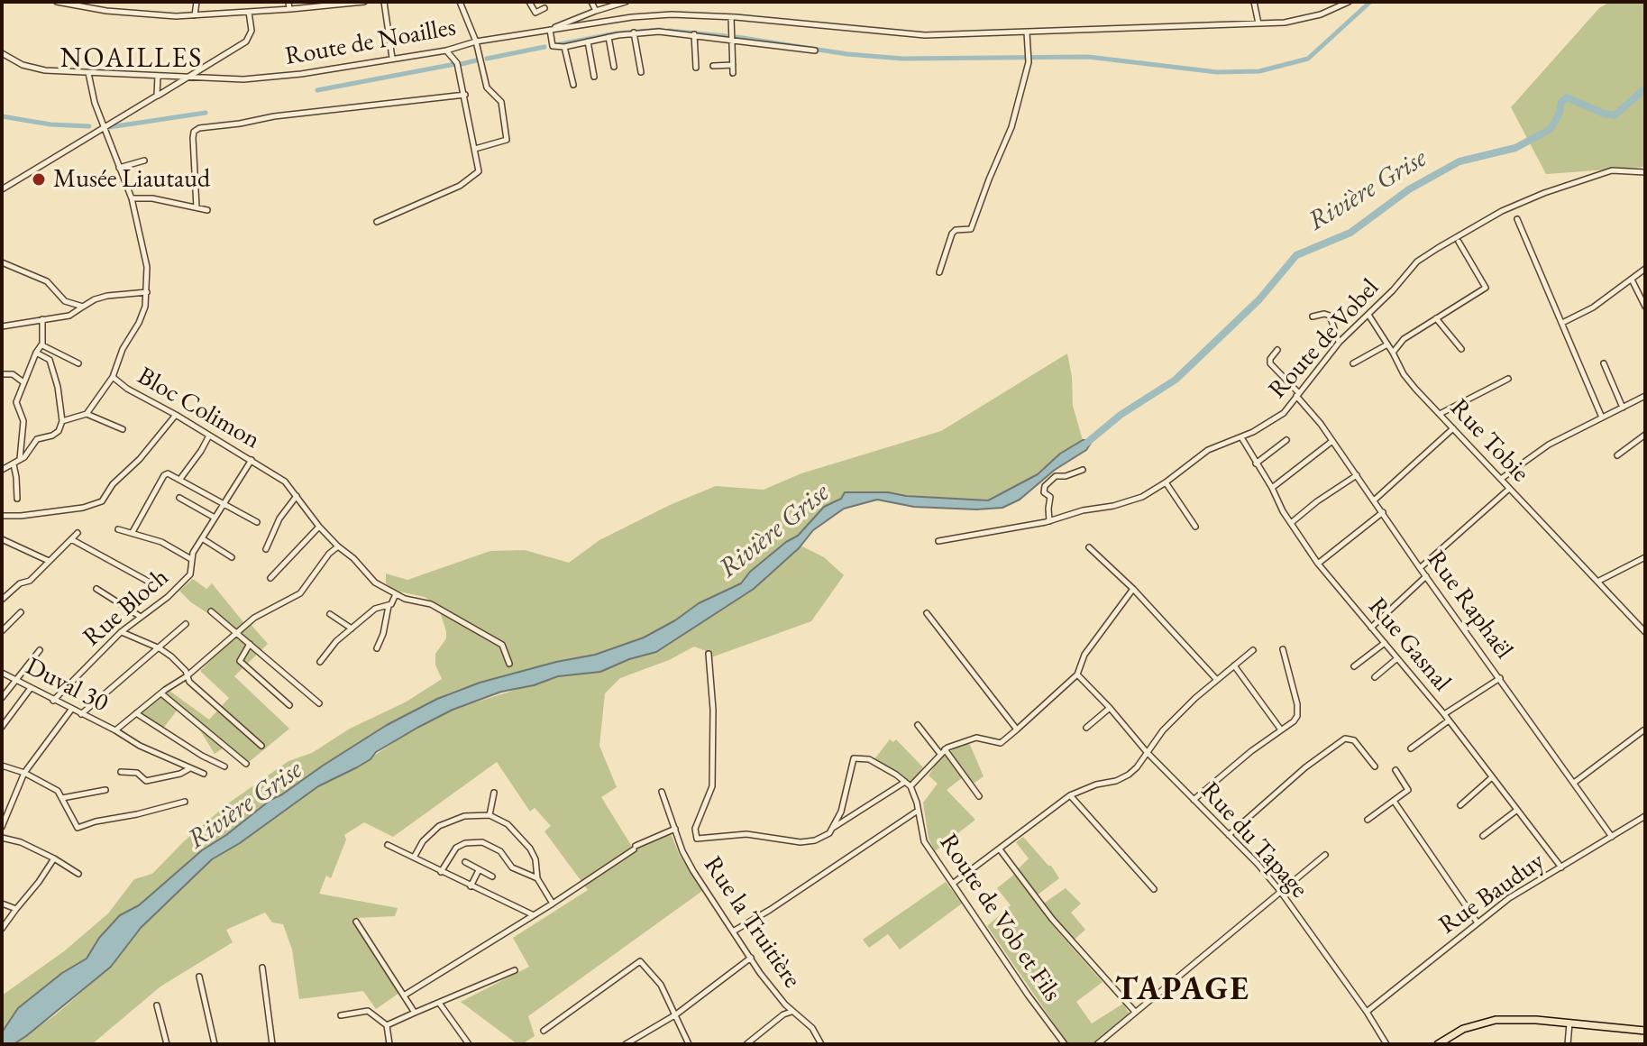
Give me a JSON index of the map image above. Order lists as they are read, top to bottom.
{
  "streets": {
    "street": [
      "Route de Noailles",
      "Route de Vobel",
      "Bloc Colimon",
      "Rue Tobie",
      "Rue Raphaël",
      "Rue Bloch",
      "Rue Gasnal",
      "Duval 30",
      "Rue du Tapage",
      "Rue Bauduy",
      "Route de Vob et Fils",
      "Rue la Truitière"
    ]
  },
  "crossings": [
    ["Route de Noailles", "Bloc Colimon"],
    ["Route de Vobel", "Rue Tobie"],
    ["Route de Vobel", "Rue Raphaël"],
    ["Route de Vobel", "Rue Gasnal"],
    ["Bloc Colimon", "Rue Bloch"],
    ["Rue Raphaël", "Rue Bauduy"],
    ["Rue Bloch", "Duval 30"],
    ["Rue Gasnal", "Rue Bauduy"],
    ["Rue du Tapage", "Rue Bauduy"]
  ],
  "districts": ["NOAILLES", "TAPAGE"],
  "water": ["Rivière Grise"],
  "places": ["Musée Liautaud"]
}
